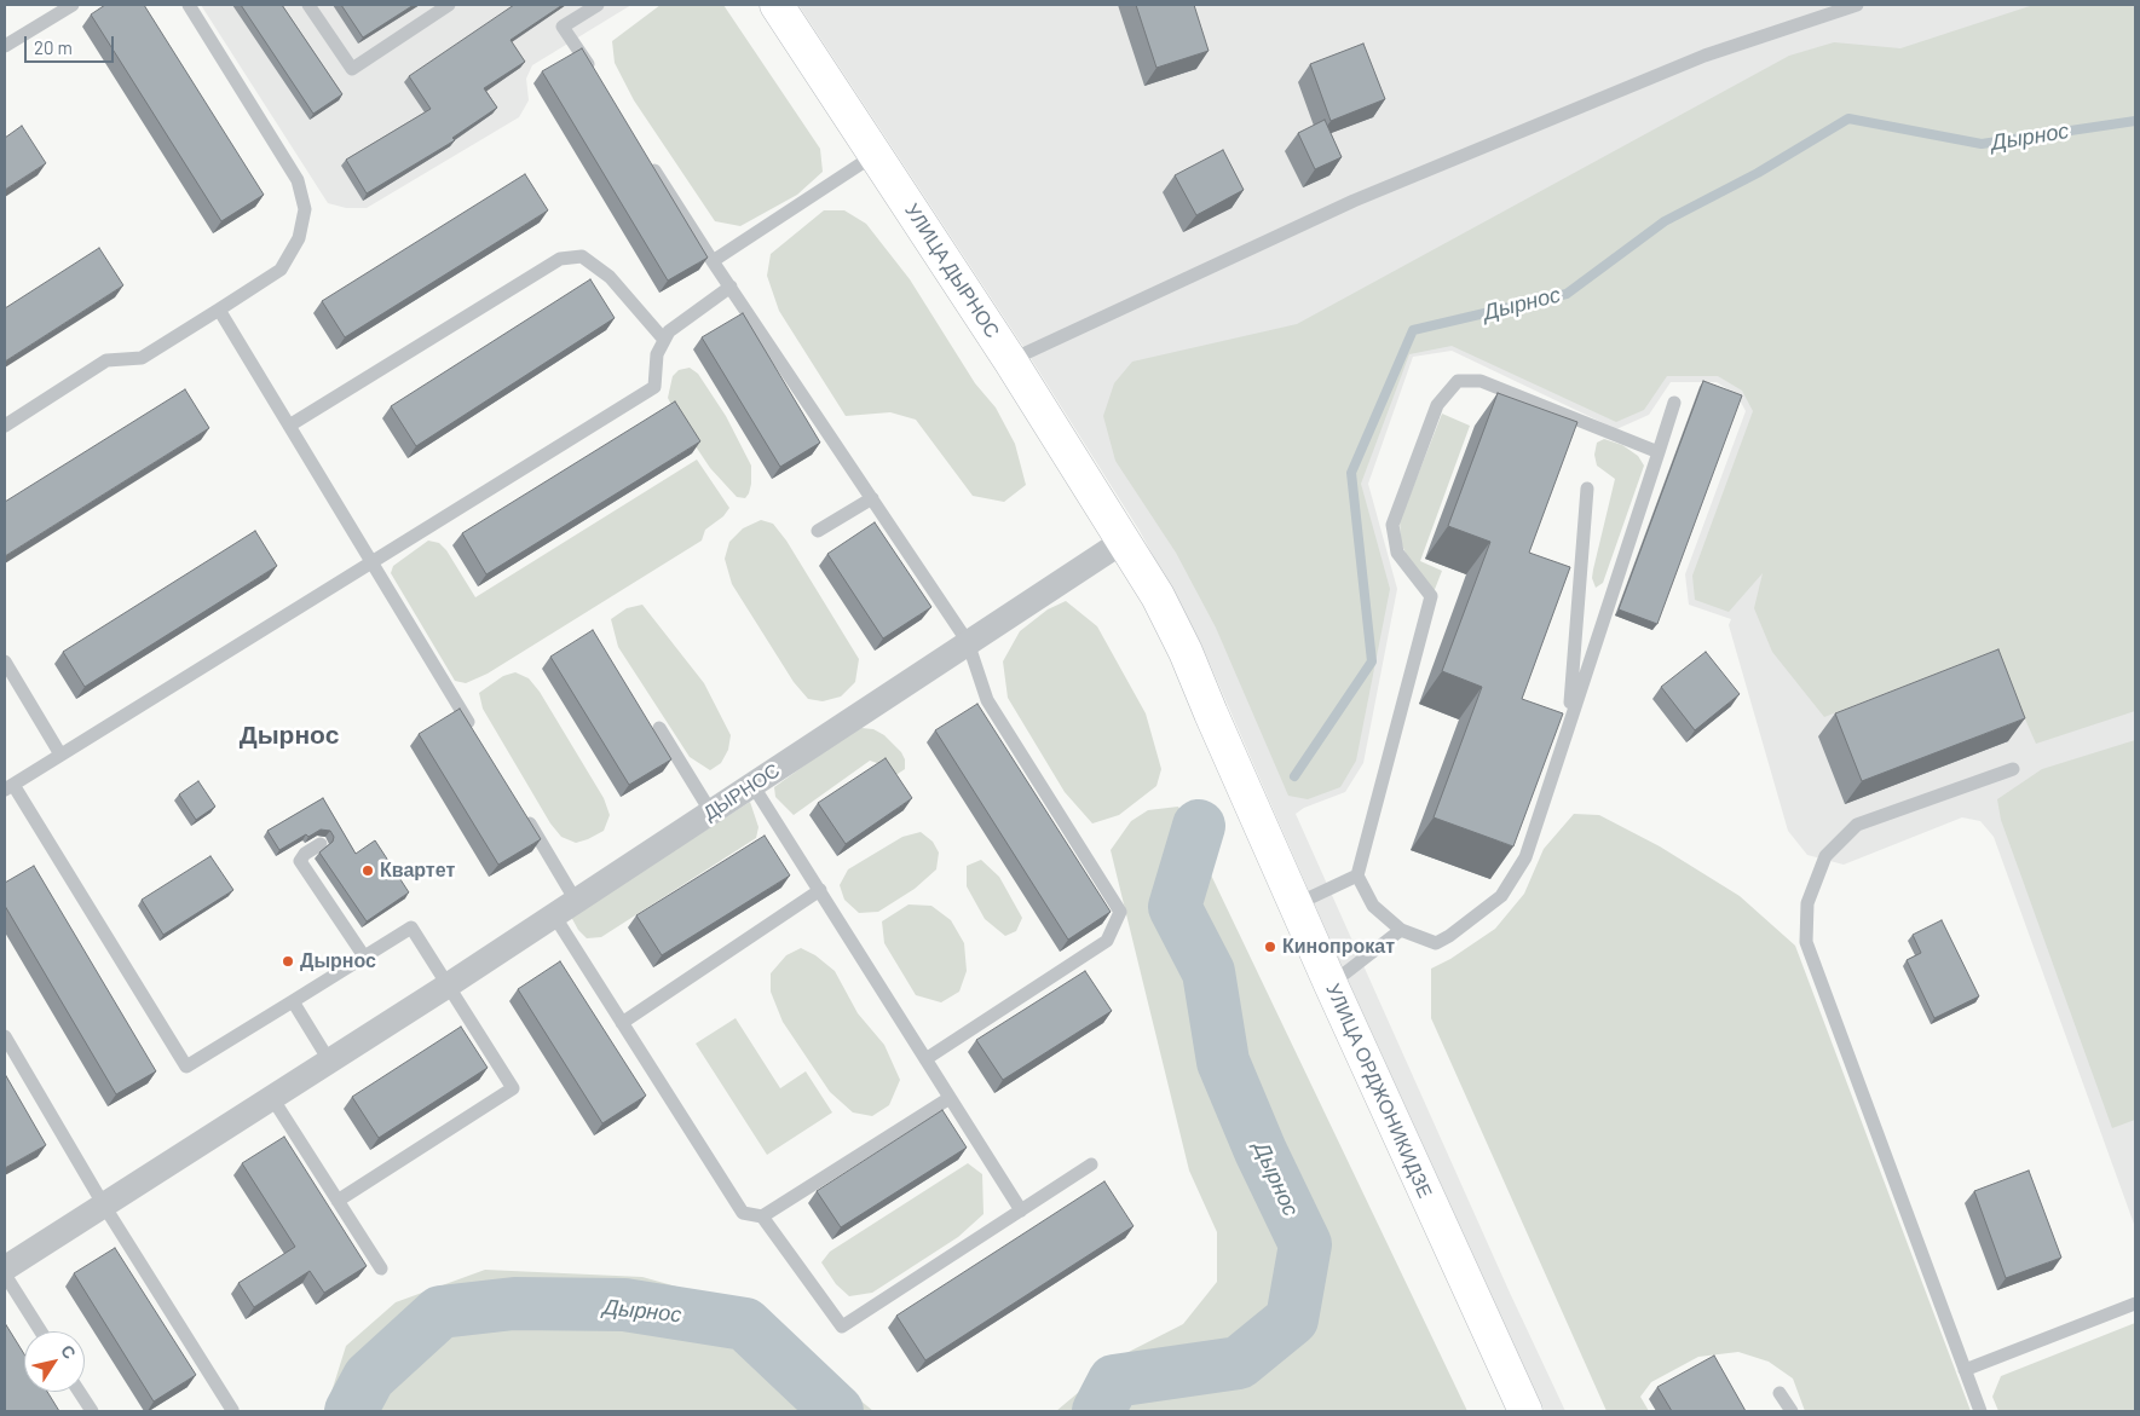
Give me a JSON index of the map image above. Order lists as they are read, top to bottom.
{
  "streets": {
    "main road": ["УЛИЦА ДЫРНОС", "УЛИЦА ОРДЖОНИКИДЗЕ"],
    "street": ["ДЫРНОС"]
  },
  "crossings": [
    ["УЛИЦА ДЫРНОС", "ДЫРНОС"],
    ["УЛИЦА ДЫРНОС", "УЛИЦА ОРДЖОНИКИДЗЕ"],
    ["ДЫРНОС", "УЛИЦА ОРДЖОНИКИДЗЕ"]
  ],
  "districts": ["Дырнос"],
  "water": ["Дырнос"],
  "places": ["Квартет", "Кинопрокат", "Дырнос"],
  "scale_bar": "20 m",
  "north": "top right"
}
